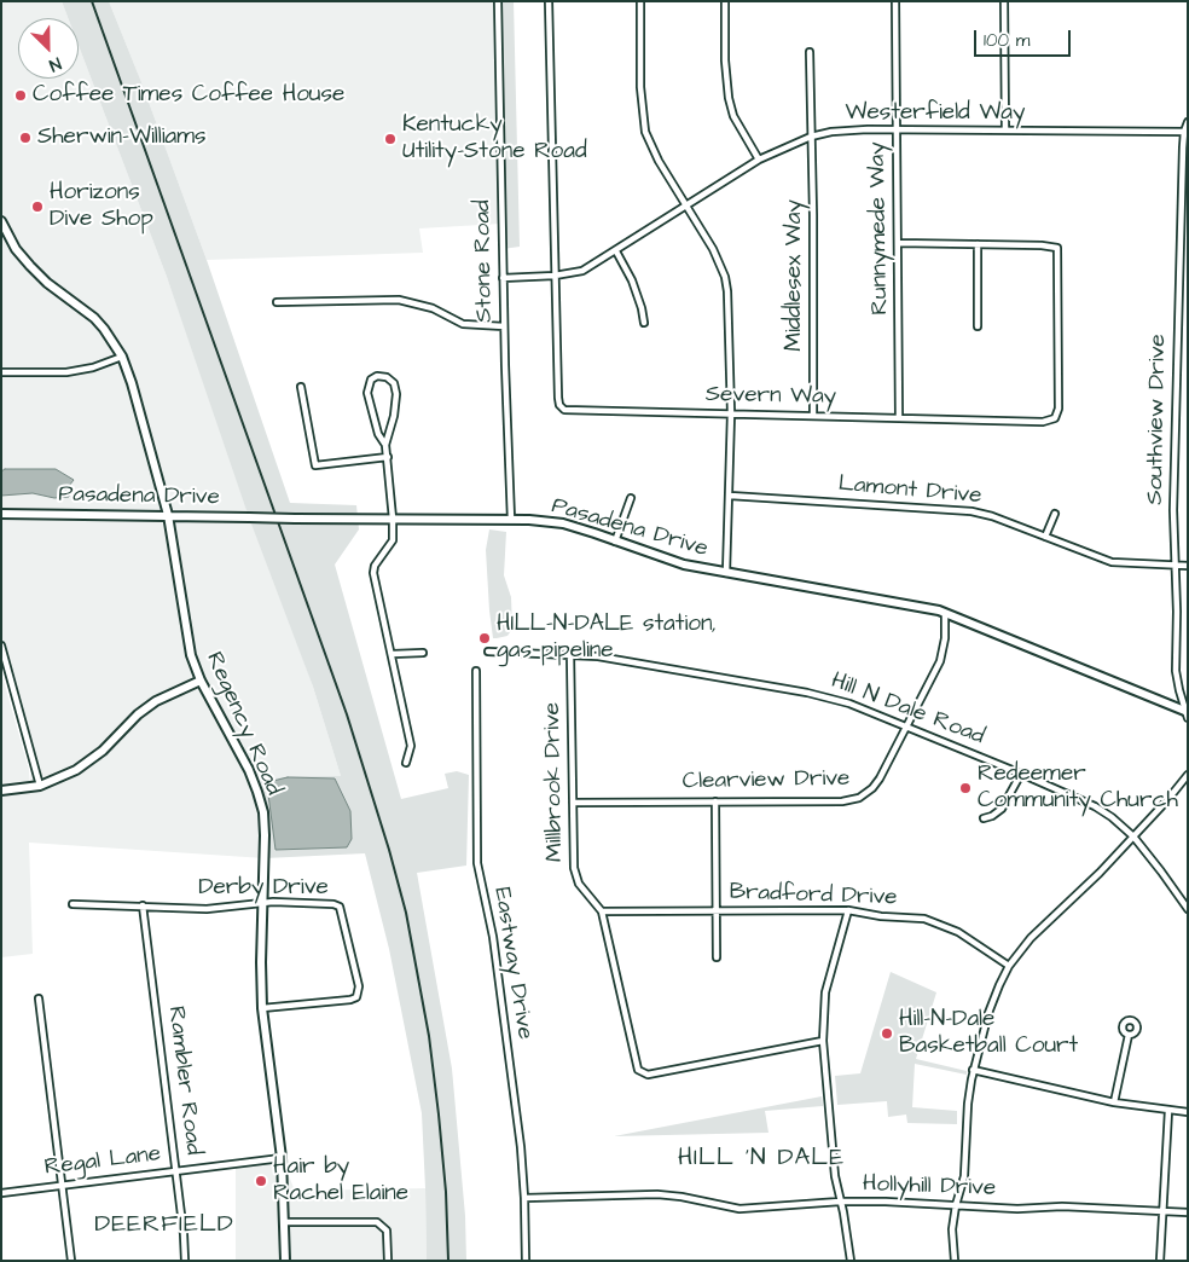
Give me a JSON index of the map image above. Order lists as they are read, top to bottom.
{
  "streets": {
    "street": [
      "Westerfield Way",
      "Runnymede Way",
      "Stone Road",
      "Middlesex Way",
      "Severn Way",
      "Southview Drive",
      "Lamont Drive",
      "Pasadena Drive",
      "Hill N Dale Road",
      "Regency Road",
      "Clearview Drive",
      "Millbrook Drive",
      "Derby Drive",
      "Bradford Drive",
      "Eastway Drive",
      "Rambler Road",
      "Regal Lane",
      "Hollyhill Drive"
    ]
  },
  "crossings": [
    ["Westerfield Way", "Runnymede Way"],
    ["Westerfield Way", "Stone Road"],
    ["Westerfield Way", "Middlesex Way"],
    ["Westerfield Way", "Severn Way"],
    ["Westerfield Way", "Southview Drive"],
    ["Runnymede Way", "Severn Way"],
    ["Stone Road", "Pasadena Drive"],
    ["Middlesex Way", "Severn Way"],
    ["Southview Drive", "Lamont Drive"],
    ["Southview Drive", "Pasadena Drive"],
    ["Pasadena Drive", "Regency Road"],
    ["Pasadena Drive", "Clearview Drive"],
    ["Hill N Dale Road", "Clearview Drive"],
    ["Hill N Dale Road", "Millbrook Drive"],
    ["Regency Road", "Derby Drive"],
    ["Regency Road", "Regal Lane"],
    ["Clearview Drive", "Millbrook Drive"],
    ["Millbrook Drive", "Bradford Drive"],
    ["Derby Drive", "Rambler Road"],
    ["Eastway Drive", "Hollyhill Drive"],
    ["Rambler Road", "Regal Lane"]
  ],
  "districts": ["HILL 'N DALE", "DEERFIELD"],
  "places": [
    "Coffee Times Coffee House",
    "Sherwin-Williams",
    "Kentucky Utility-Stone Road",
    "Horizons Dive Shop",
    "HILL-N-DALE station, gas pipeline",
    "Redeemer Community Church",
    "Hill-N-Dale Basketball Court",
    "Hair by Rachel Elaine"
  ],
  "scale_bar": "100 m",
  "north": "bottom right"
}
